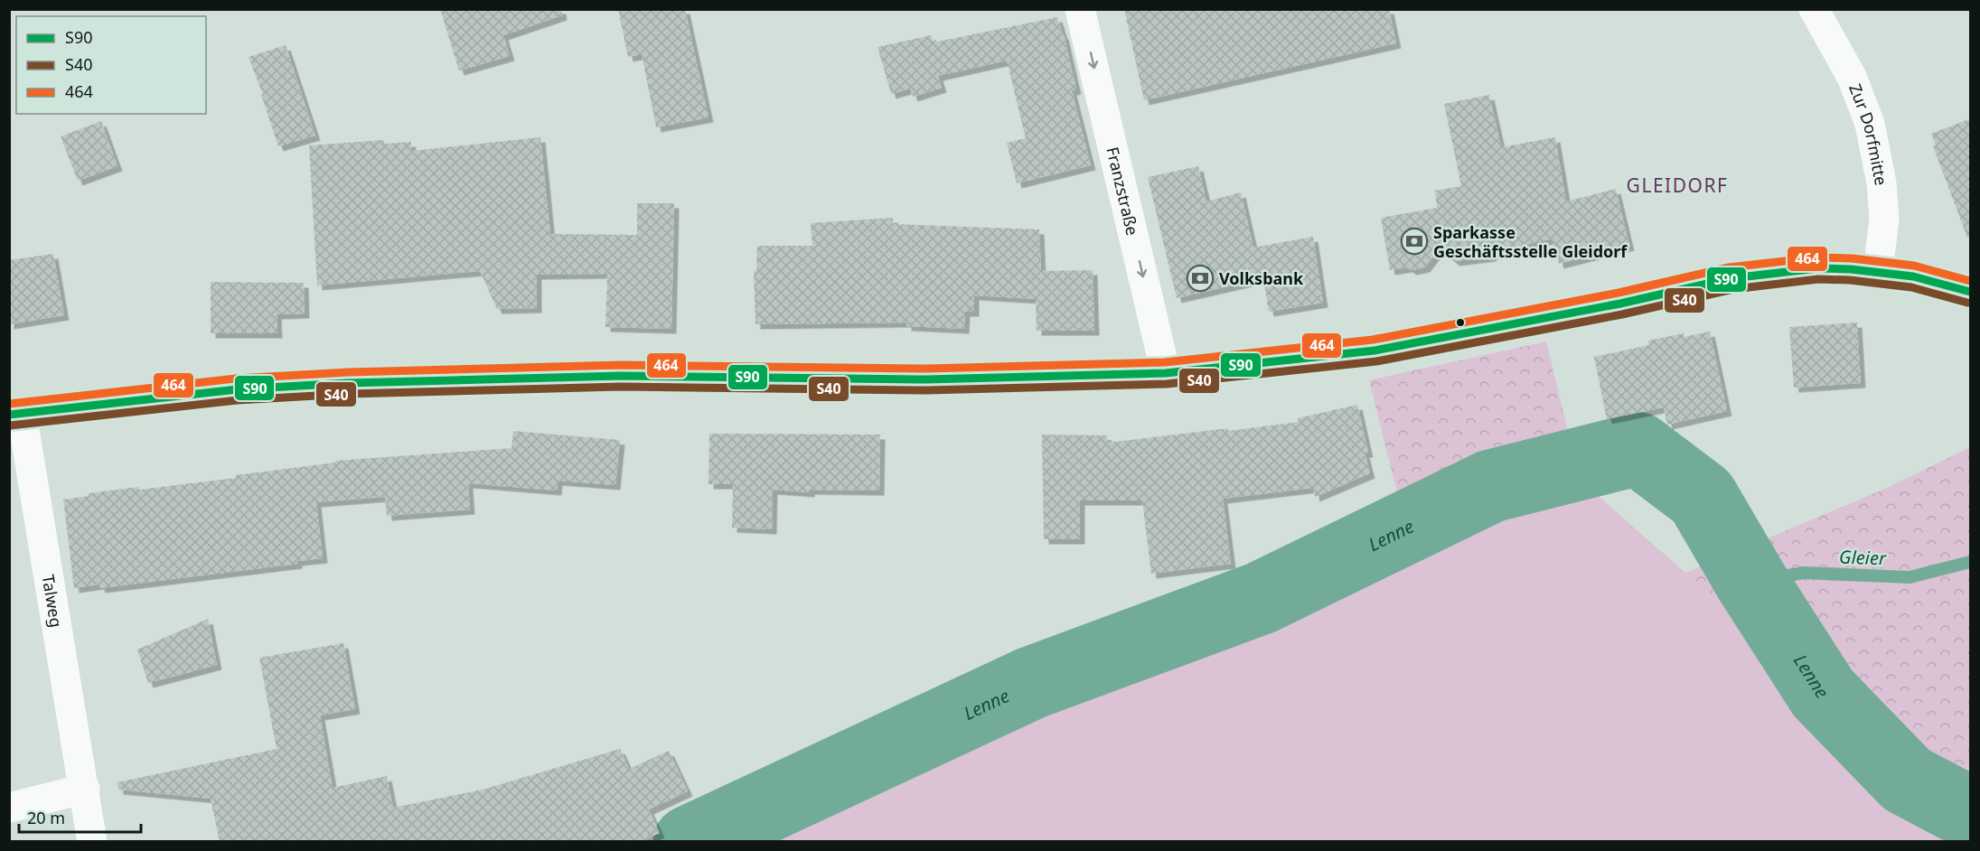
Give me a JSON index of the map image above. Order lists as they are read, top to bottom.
{
  "streets": {
    "main road": ["Zur Dorfmitte", "Franzstraße", "Talweg"]
  },
  "one_way": ["Franzstraße"],
  "districts": ["GLEIDORF"],
  "water": ["Lenne", "Gleier"],
  "places": {
    "bank": ["Sparkasse Geschäftsstelle Gleidorf", "Volksbank"]
  },
  "lines": ["transit line 464", "transit line S90", "transit line S40"],
  "legend": ["S90", "S40", "464"],
  "scale_bar": "20 m"
}
